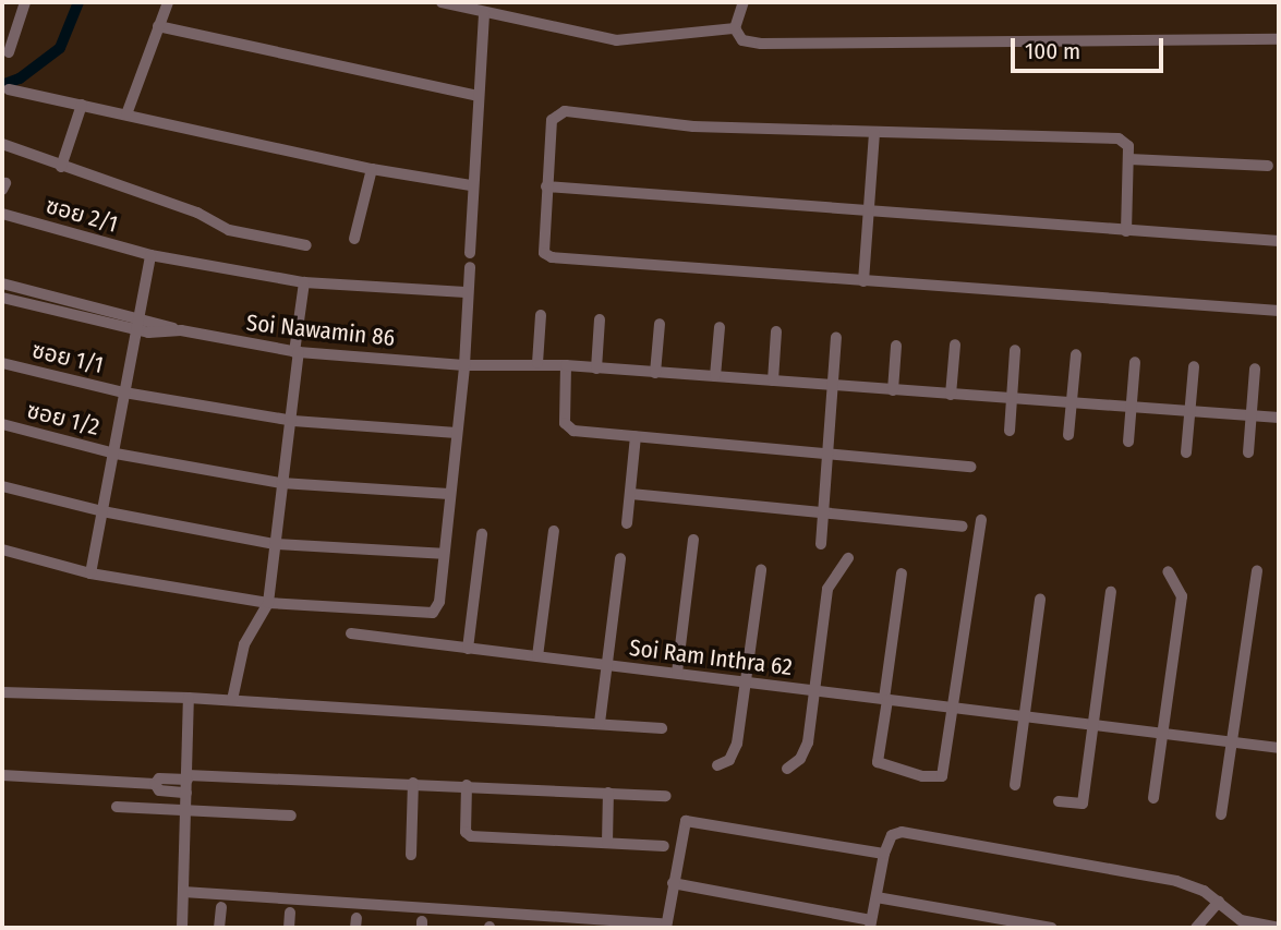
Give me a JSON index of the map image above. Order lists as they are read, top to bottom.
{
  "streets": {
    "street": [
      "ซอย 2/1",
      "Soi Nawamin 86",
      "ซอย 1/1",
      "ซอย 1/2",
      "Soi Ram Inthra 62"
    ]
  },
  "scale_bar": "100 m"
}
